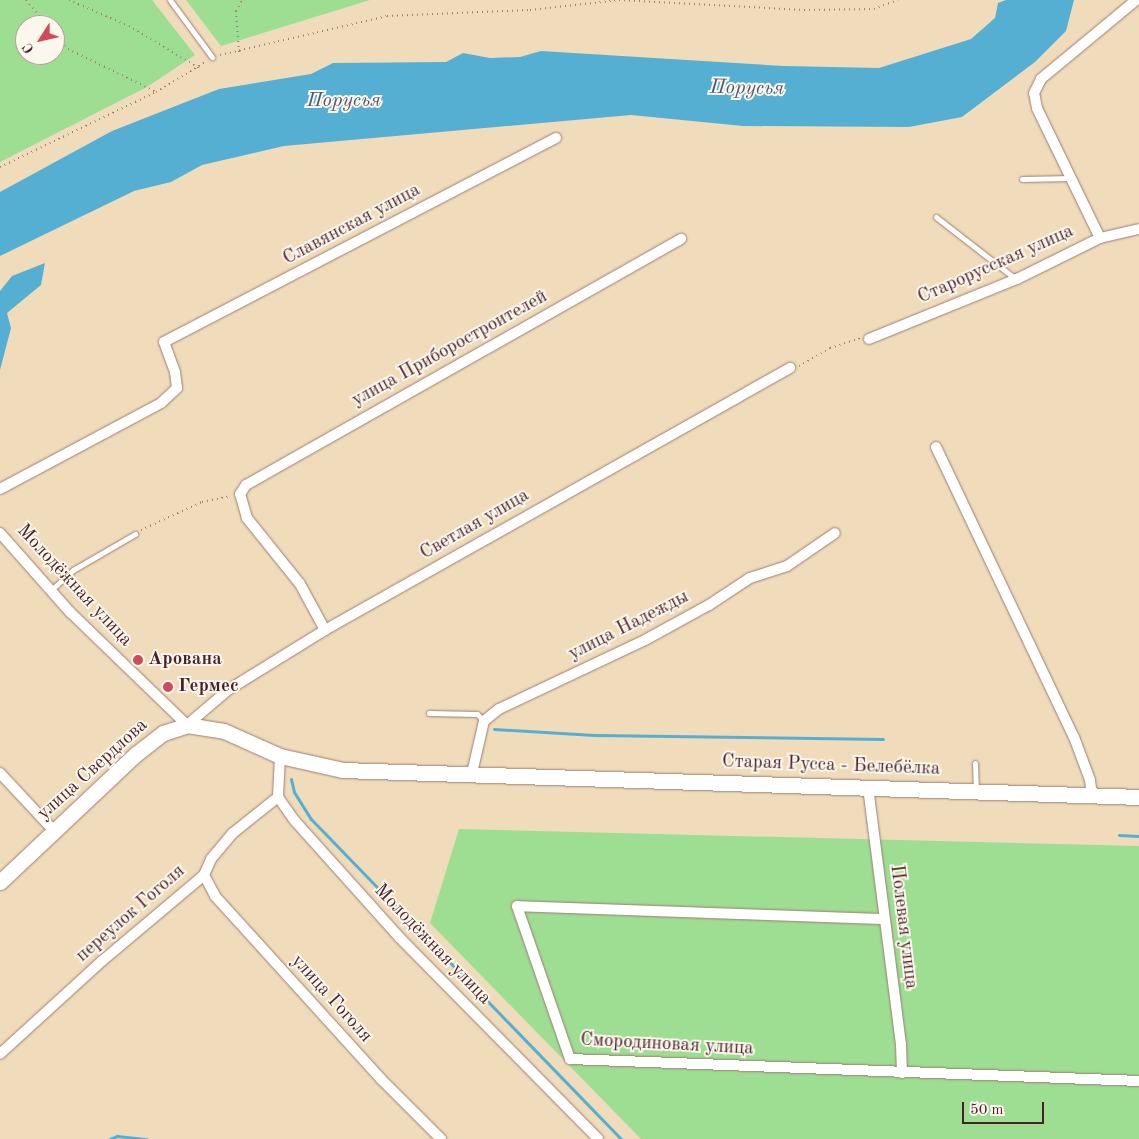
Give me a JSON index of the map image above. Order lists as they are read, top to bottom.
{
  "streets": {
    "street": [
      "Славянская улица",
      "Старорусская улица",
      "улица Приборостроителей",
      "Светлая улица",
      "Молодёжная улица",
      "улица Надежды",
      "Старая Русса - Белебёлка",
      "улица Свердлова",
      "переулок Гоголя",
      "Полевая улица",
      "улица Гоголя",
      "Смородиновая улица"
    ]
  },
  "crossings": [
    ["Светлая улица", "Молодёжная улица"],
    ["Светлая улица", "улица Свердлова"],
    ["Молодёжная улица", "улица Свердлова"],
    ["Молодёжная улица", "переулок Гоголя"],
    ["Старая Русса - Белебёлка", "Полевая улица"],
    ["переулок Гоголя", "улица Гоголя"],
    ["Полевая улица", "Смородиновая улица"]
  ],
  "water": ["Порусья"],
  "places": ["Арована", "Гермес"],
  "scale_bar": "50 m",
  "north": "bottom left"
}
